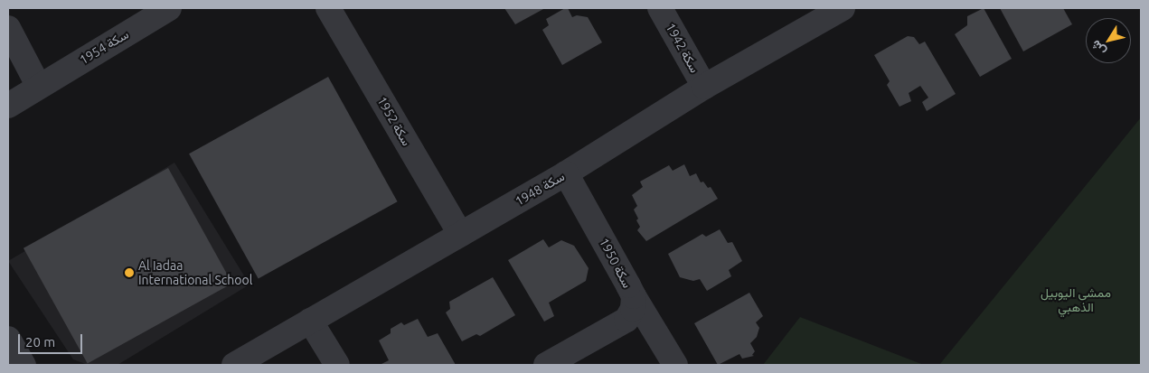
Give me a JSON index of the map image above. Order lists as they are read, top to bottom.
{
  "streets": {
    "street": [
      "سكة 1954",
      "سكة 1942",
      "سكة 1952",
      "سكة 1948",
      "سكة 1950"
    ]
  },
  "crossings": [
    ["سكة 1942", "سكة 1948"],
    ["سكة 1952", "سكة 1948"],
    ["سكة 1948", "سكة 1950"]
  ],
  "parks": ["ممشى اليوبيل الذهبي"],
  "places": ["Al Iadaa International School"],
  "scale_bar": "20 m",
  "north": "bottom left"
}
